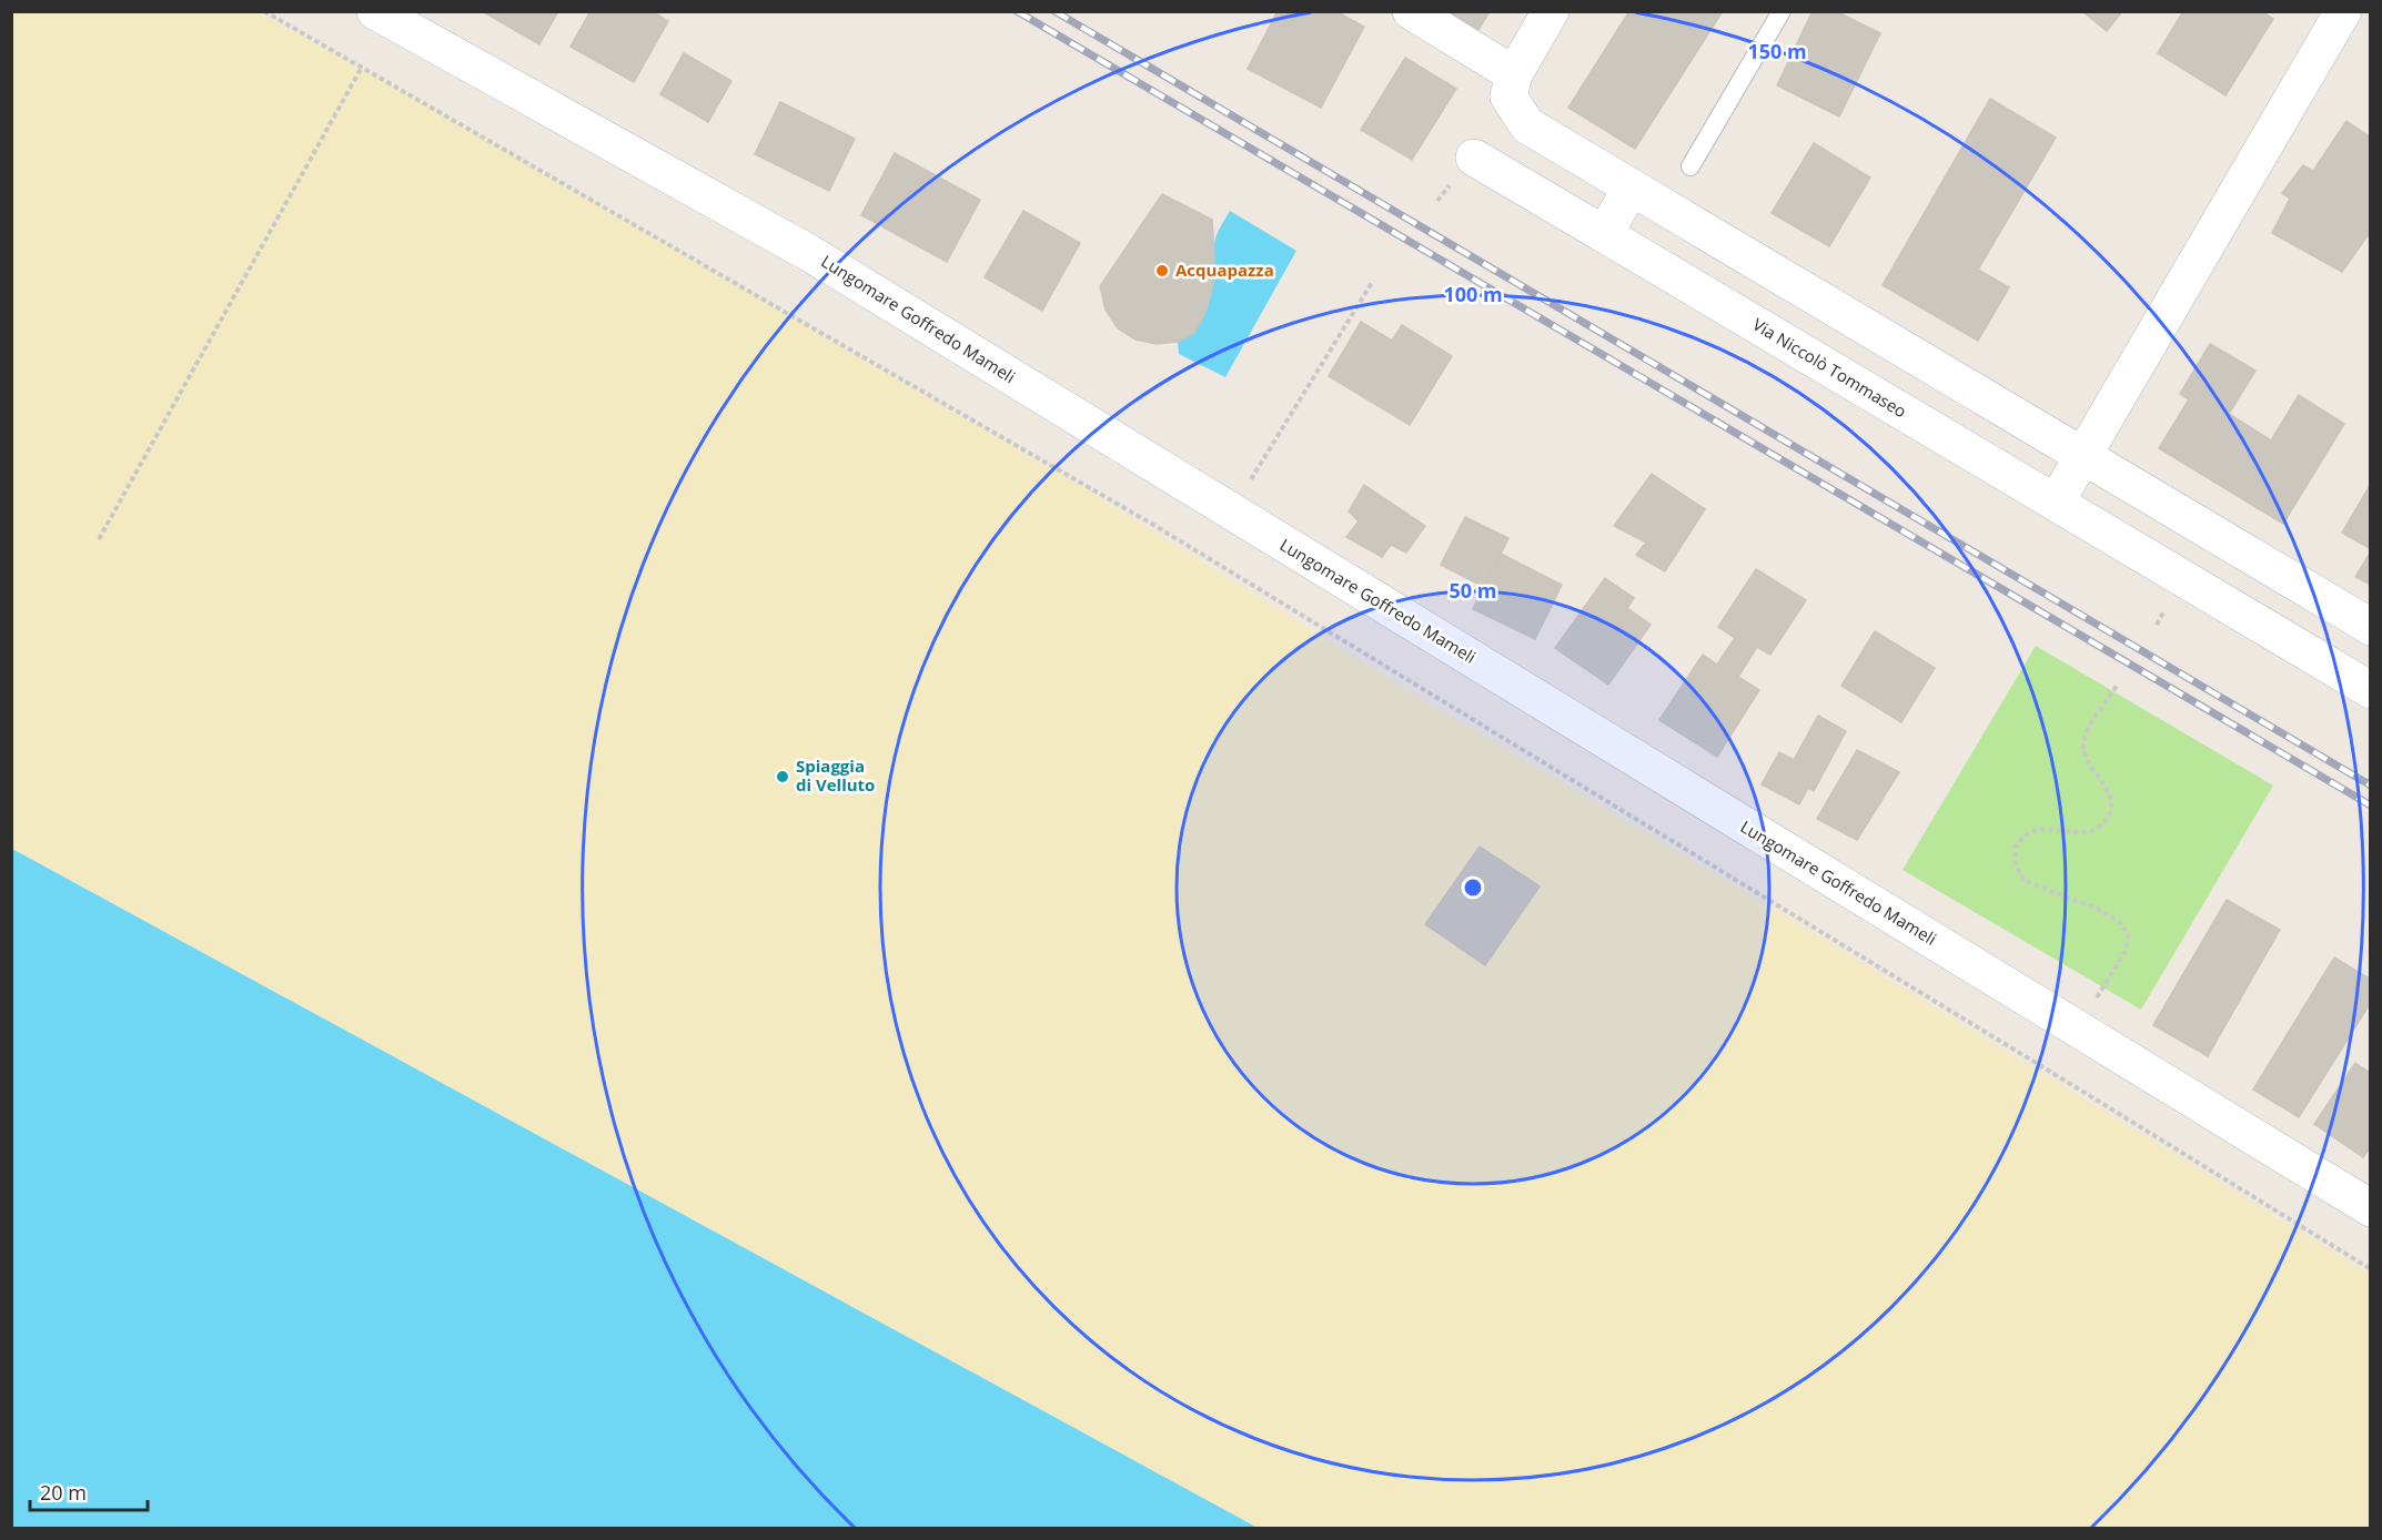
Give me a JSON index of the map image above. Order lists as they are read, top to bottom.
{
  "streets": {
    "street": ["Lungomare Goffredo Mameli", "Via Niccolò Tommaseo"]
  },
  "places": ["Acquapazza", "Spiaggia di Velluto"],
  "scale_bar": "20 m",
  "rings": ["150 m", "100 m", "50 m"]
}
